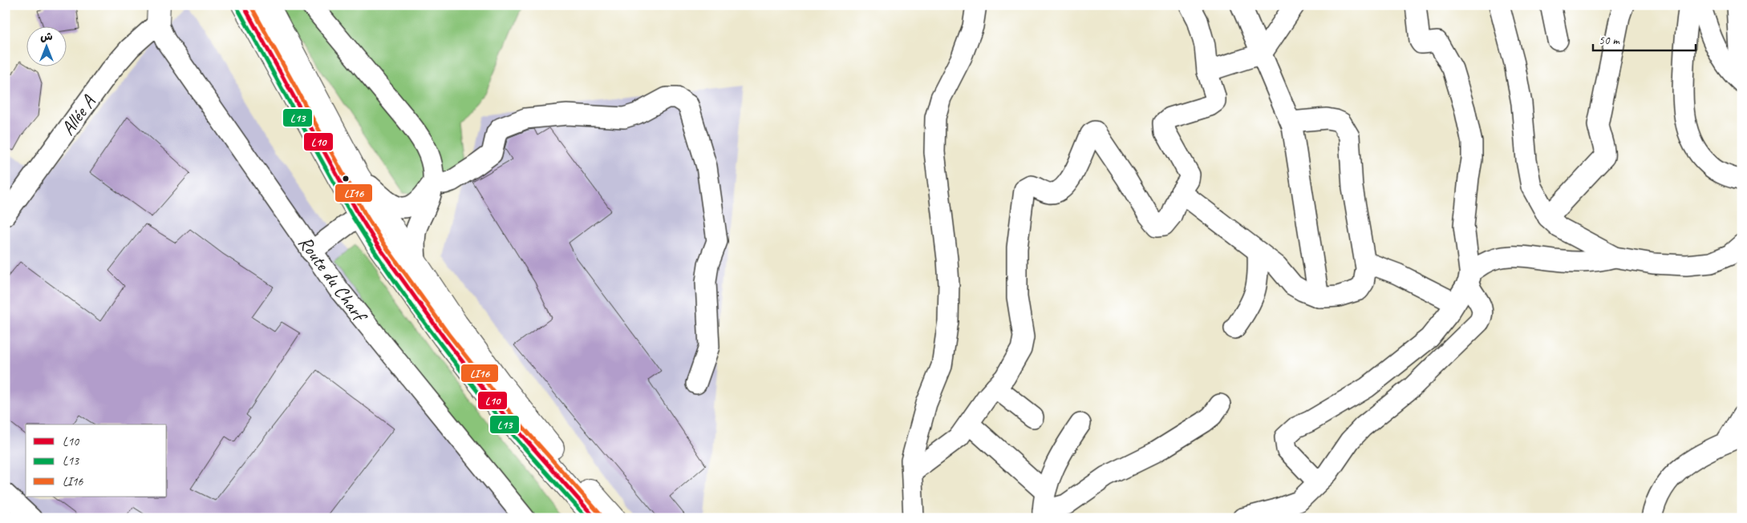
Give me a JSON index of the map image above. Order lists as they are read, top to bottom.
{
  "streets": {
    "street": ["Allée A", "Route du Charf"]
  },
  "crossings": [
    ["Allée A", "Route du Charf"]
  ],
  "lines": ["transit line L10", "transit line LI16", "transit line L13"],
  "legend": ["L10", "L13", "LI16"],
  "scale_bar": "50 m",
  "north": "top"
}
